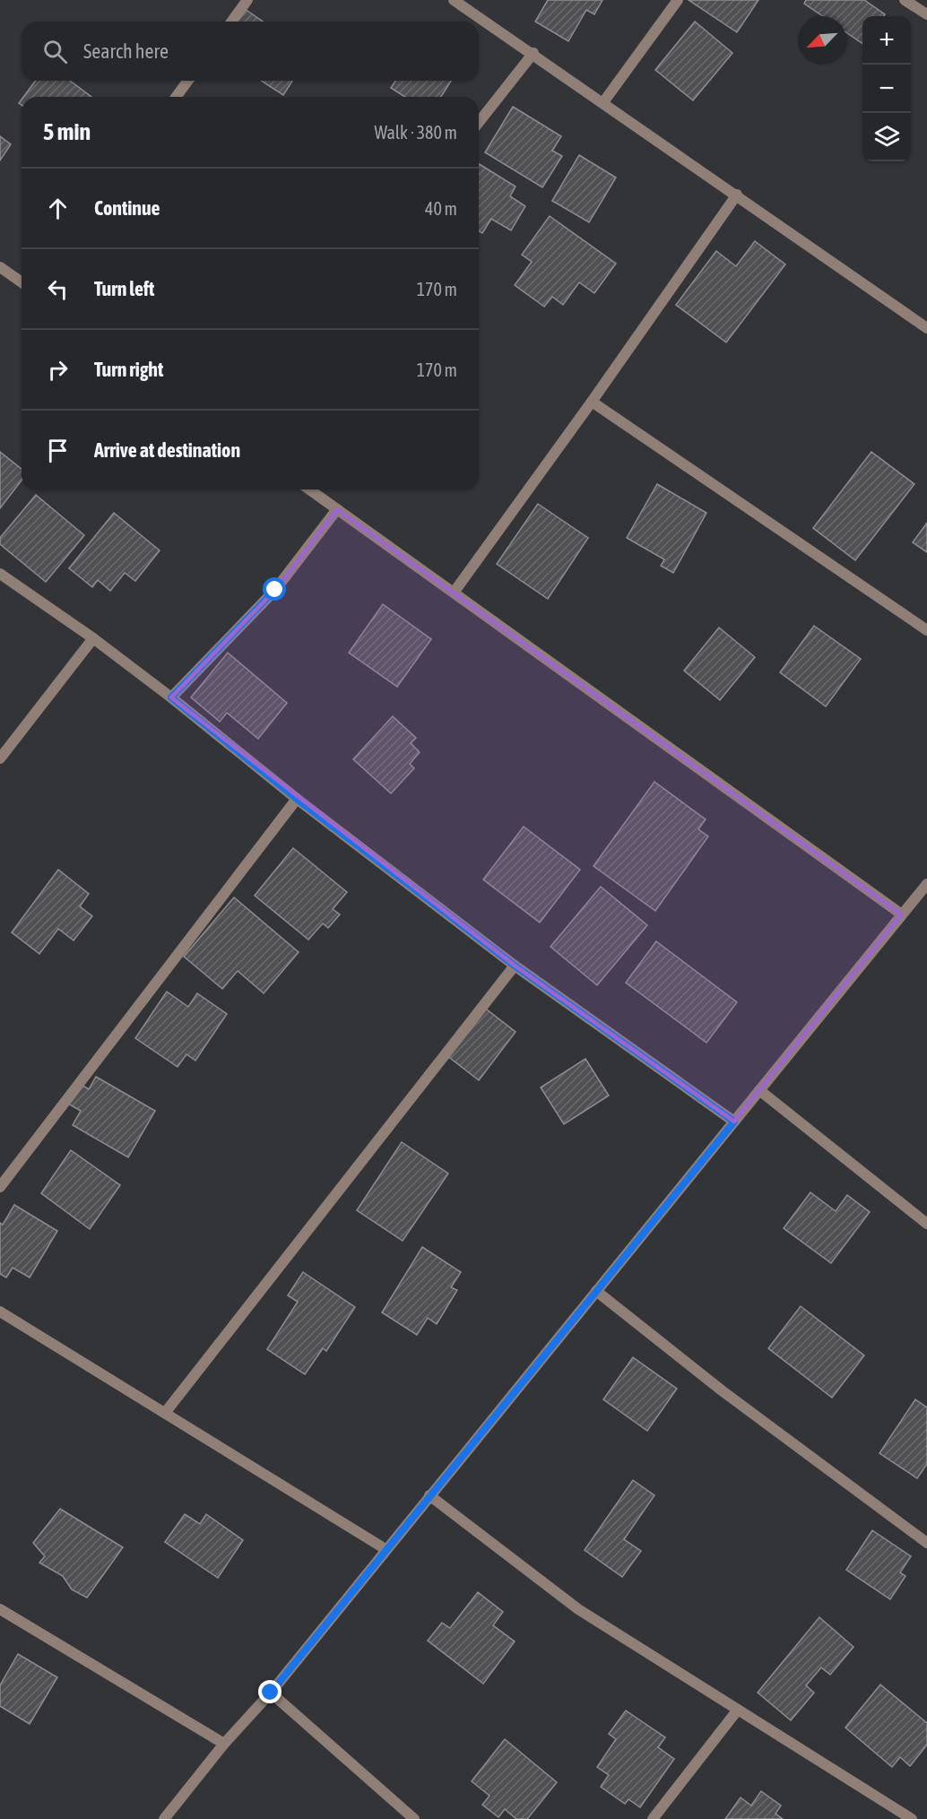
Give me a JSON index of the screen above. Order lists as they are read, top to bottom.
{
  "north": "bottom left",
  "page": {
    "map_buttons": ["+", "−"],
    "search": "Search here",
    "heading": ["5 min", "Walk · 380 m"],
    "list": [
      ["Continue", "40 m"],
      ["Turn left", "170 m"],
      ["Turn right", "170 m"],
      "Arrive at destination"
    ]
  }
}
